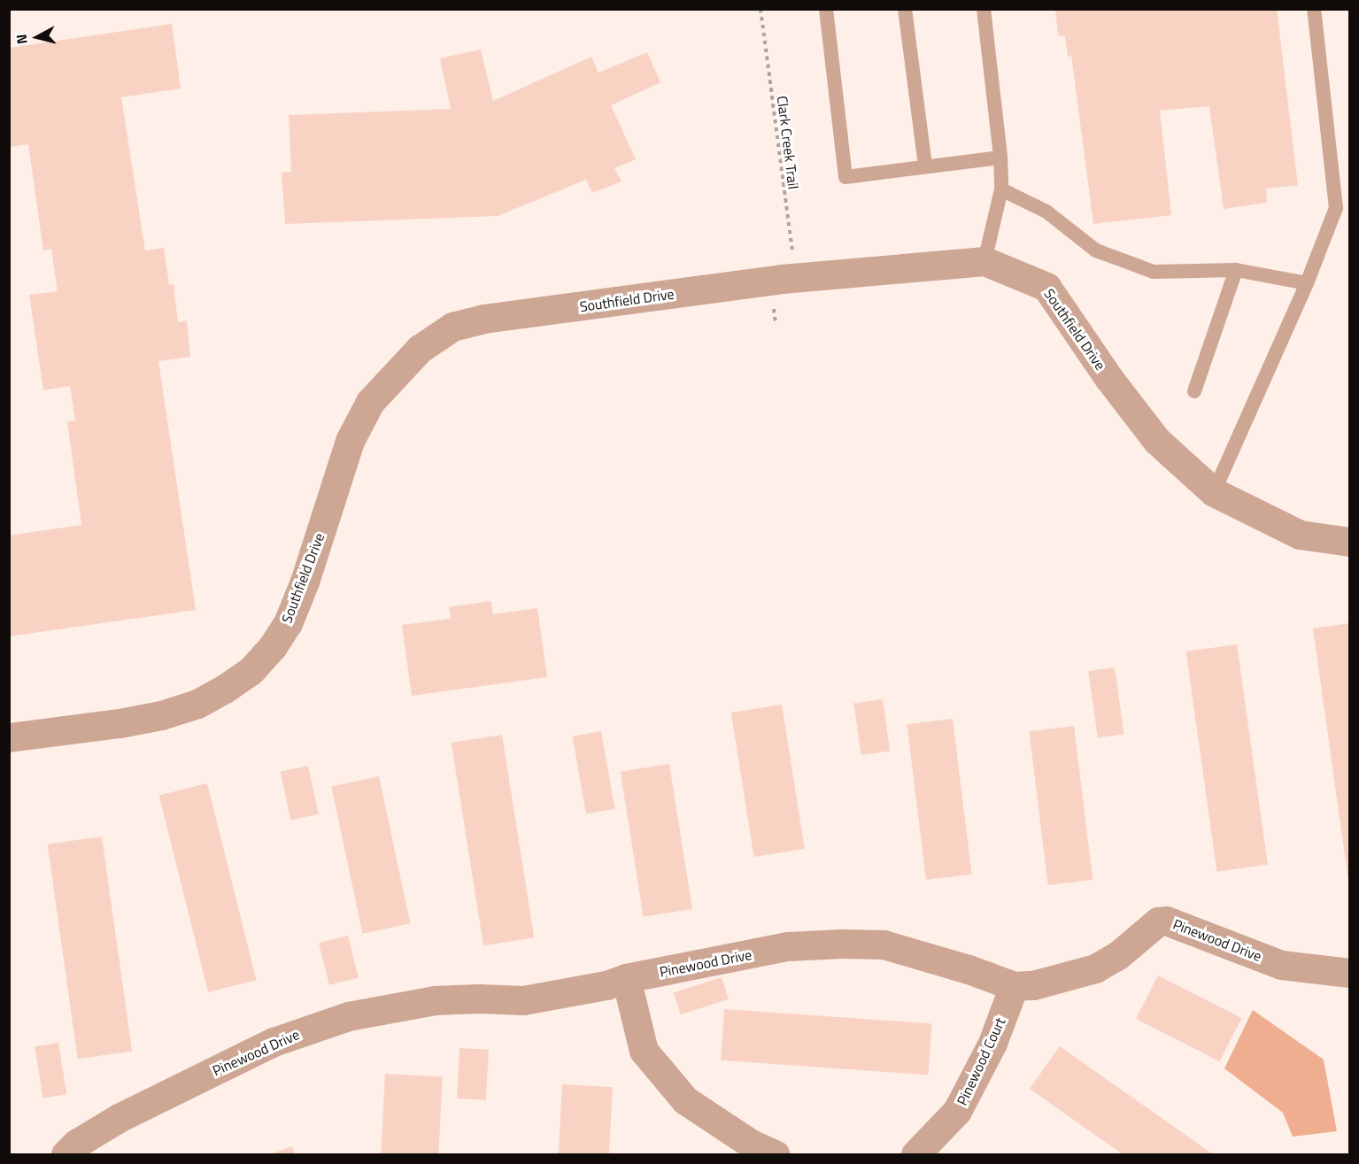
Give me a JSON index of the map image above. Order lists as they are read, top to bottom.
{
  "streets": {
    "street": ["Southfield Drive", "Pinewood Drive", "Pinewood Court"],
    "path": ["Clark Creek Trail"]
  },
  "crossings": [
    ["Pinewood Drive", "Pinewood Court"]
  ],
  "north": "left"
}
